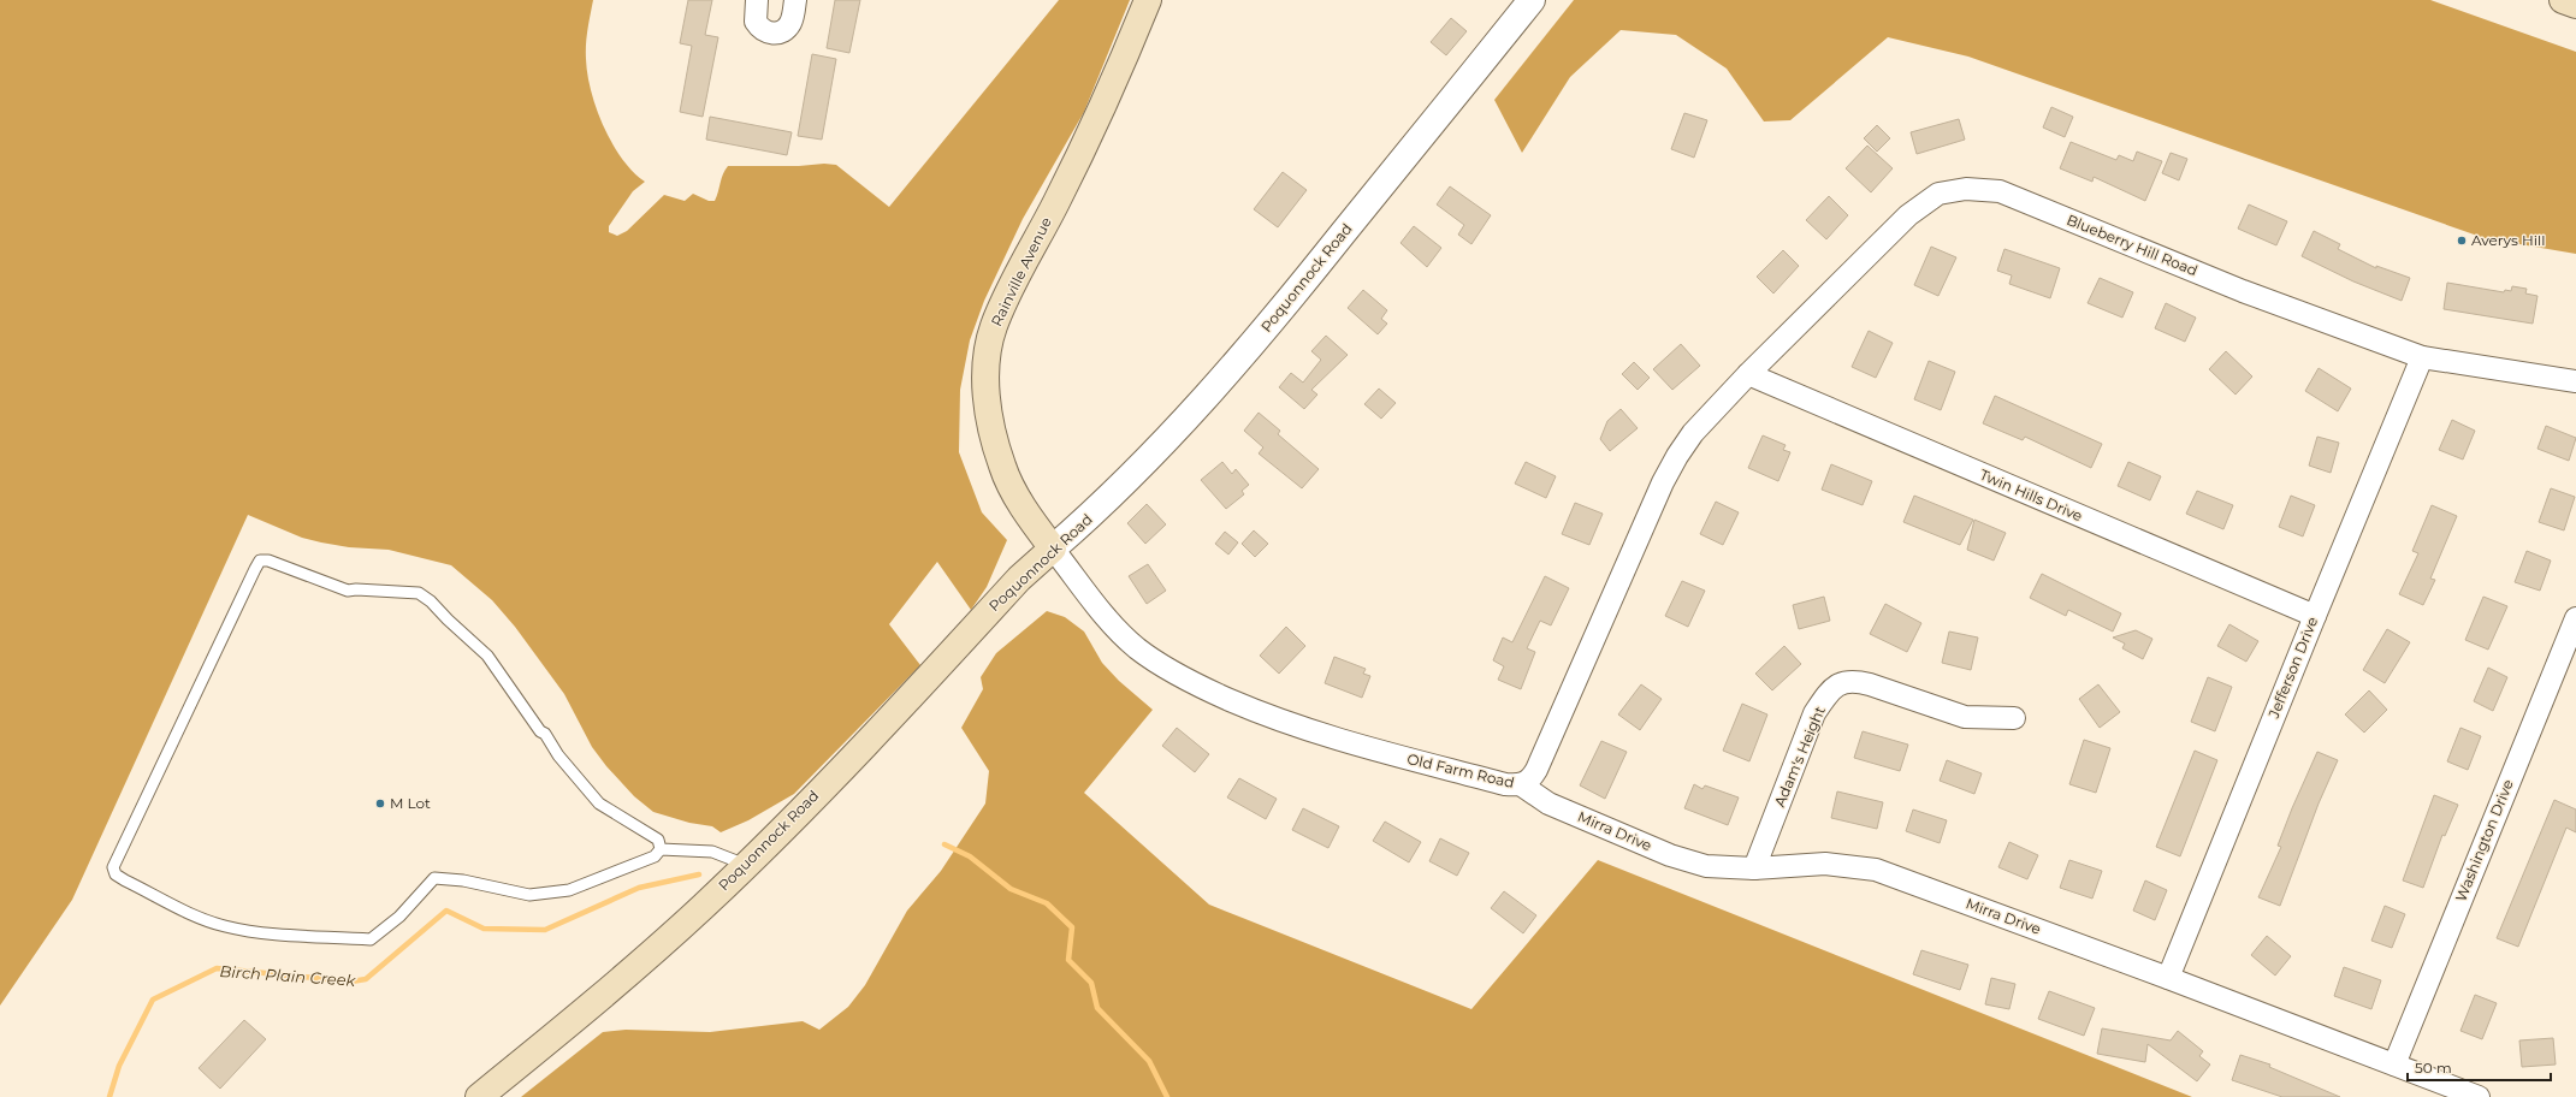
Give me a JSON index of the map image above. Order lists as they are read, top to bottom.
{
  "streets": {
    "main road": ["Rainville Avenue", "Poquonnock Road"],
    "street": [
      "Blueberry Hill Road",
      "Twin Hills Drive",
      "Jefferson Drive",
      "Adam's Height",
      "Old Farm Road",
      "Mirra Drive",
      "Washington Drive"
    ]
  },
  "crossings": [
    ["Blueberry Hill Road", "Twin Hills Drive"],
    ["Blueberry Hill Road", "Jefferson Drive"],
    ["Blueberry Hill Road", "Old Farm Road"],
    ["Rainville Avenue", "Poquonnock Road"],
    ["Rainville Avenue", "Old Farm Road"],
    ["Poquonnock Road", "Old Farm Road"],
    ["Twin Hills Drive", "Jefferson Drive"],
    ["Twin Hills Drive", "Old Farm Road"],
    ["Jefferson Drive", "Mirra Drive"],
    ["Adam's Height", "Mirra Drive"],
    ["Old Farm Road", "Mirra Drive"],
    ["Mirra Drive", "Washington Drive"]
  ],
  "water": ["Birch Plain Creek"],
  "places": ["Averys Hill", "M Lot"],
  "scale_bar": "50 m"
}
